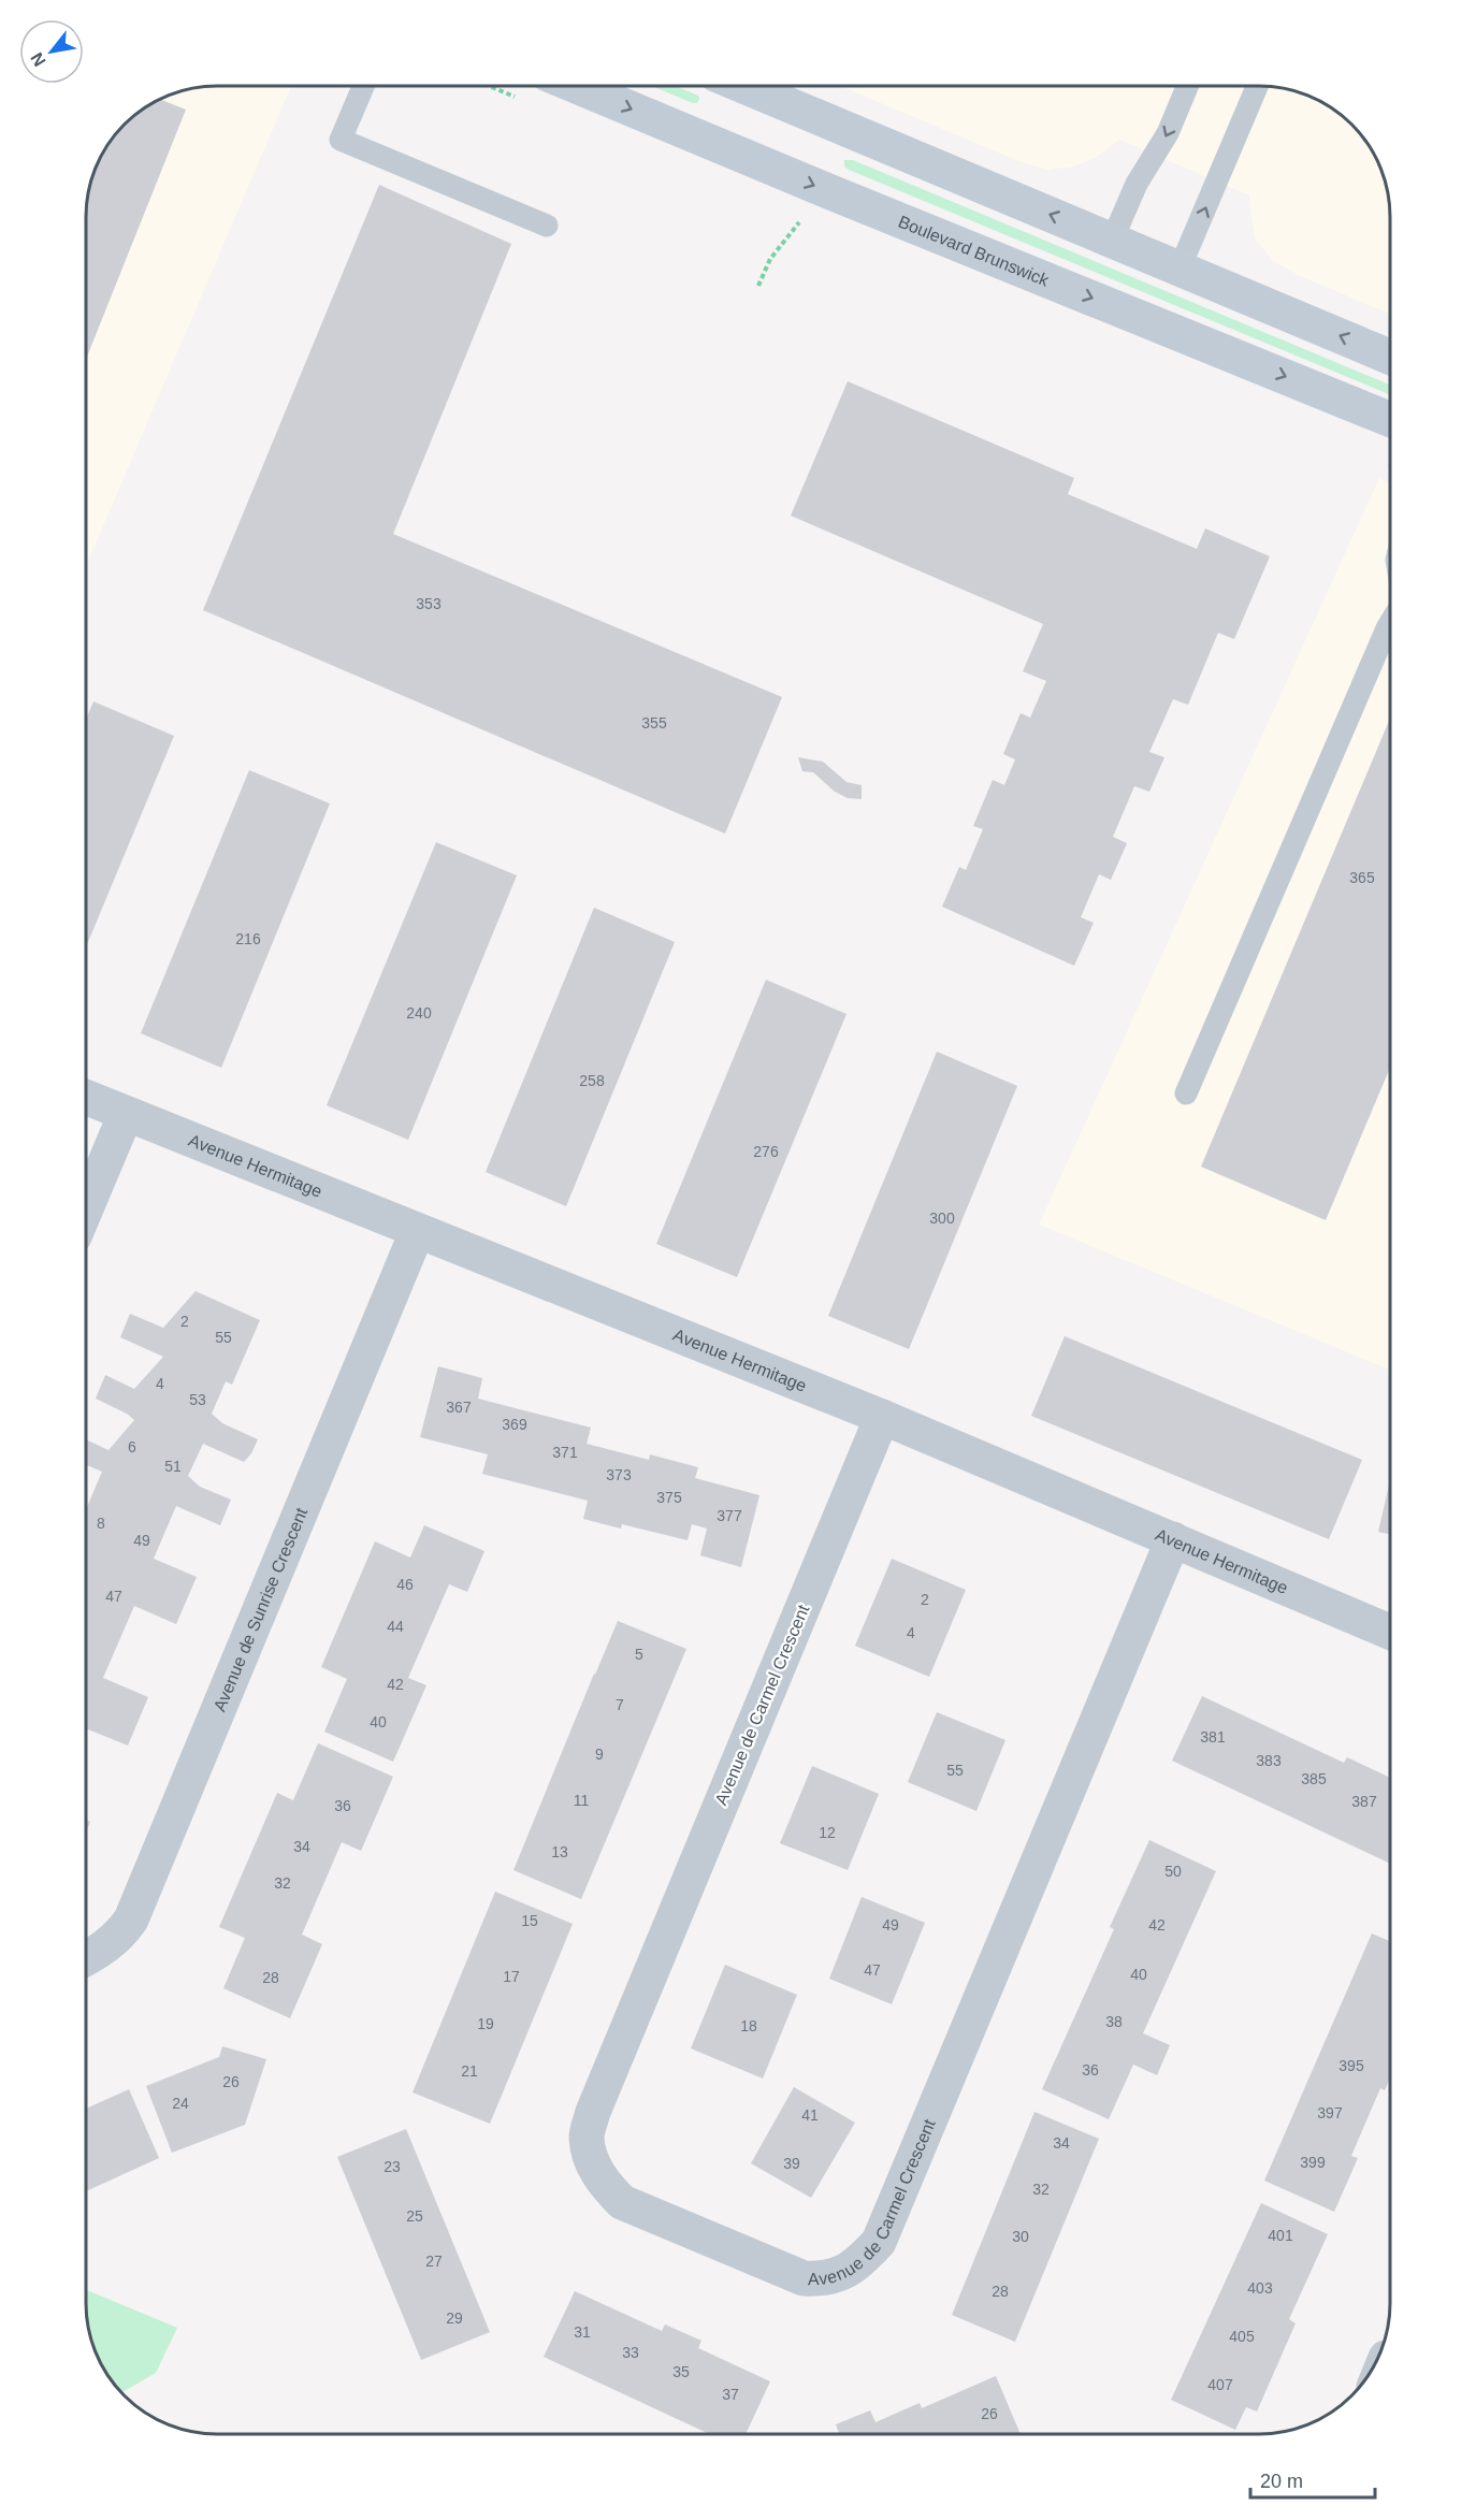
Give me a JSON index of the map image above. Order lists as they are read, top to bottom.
{
  "streets": {
    "street": [
      "Boulevard Brunswick",
      "Avenue Hermitage",
      "Avenue de Sunrise Crescent",
      "Avenue de Carmel Crescent"
    ]
  },
  "crossings": [
    ["Avenue Hermitage", "Avenue de Sunrise Crescent"],
    ["Avenue Hermitage", "Avenue de Carmel Crescent"]
  ],
  "house_numbers": [
    "353",
    "355",
    "365",
    "216",
    "240",
    "258",
    "276",
    "300",
    "2",
    "55",
    "4",
    "53",
    "367",
    "369",
    "6",
    "371",
    "51",
    "373",
    "375",
    "377",
    "8",
    "49",
    "46",
    "47",
    "2",
    "44",
    "4",
    "5",
    "42",
    "7",
    "40",
    "381",
    "9",
    "383",
    "55",
    "385",
    "11",
    "387",
    "36",
    "12",
    "34",
    "13",
    "50",
    "32",
    "15",
    "49",
    "42",
    "47",
    "40",
    "17",
    "28",
    "38",
    "19",
    "18",
    "395",
    "36",
    "21",
    "26",
    "24",
    "397",
    "41",
    "34",
    "399",
    "39",
    "23",
    "32",
    "25",
    "401",
    "30",
    "27",
    "403",
    "28",
    "29",
    "31",
    "405",
    "33",
    "35",
    "407",
    "37",
    "26"
  ],
  "scale_bar": "20 m",
  "north": "bottom left"
}
